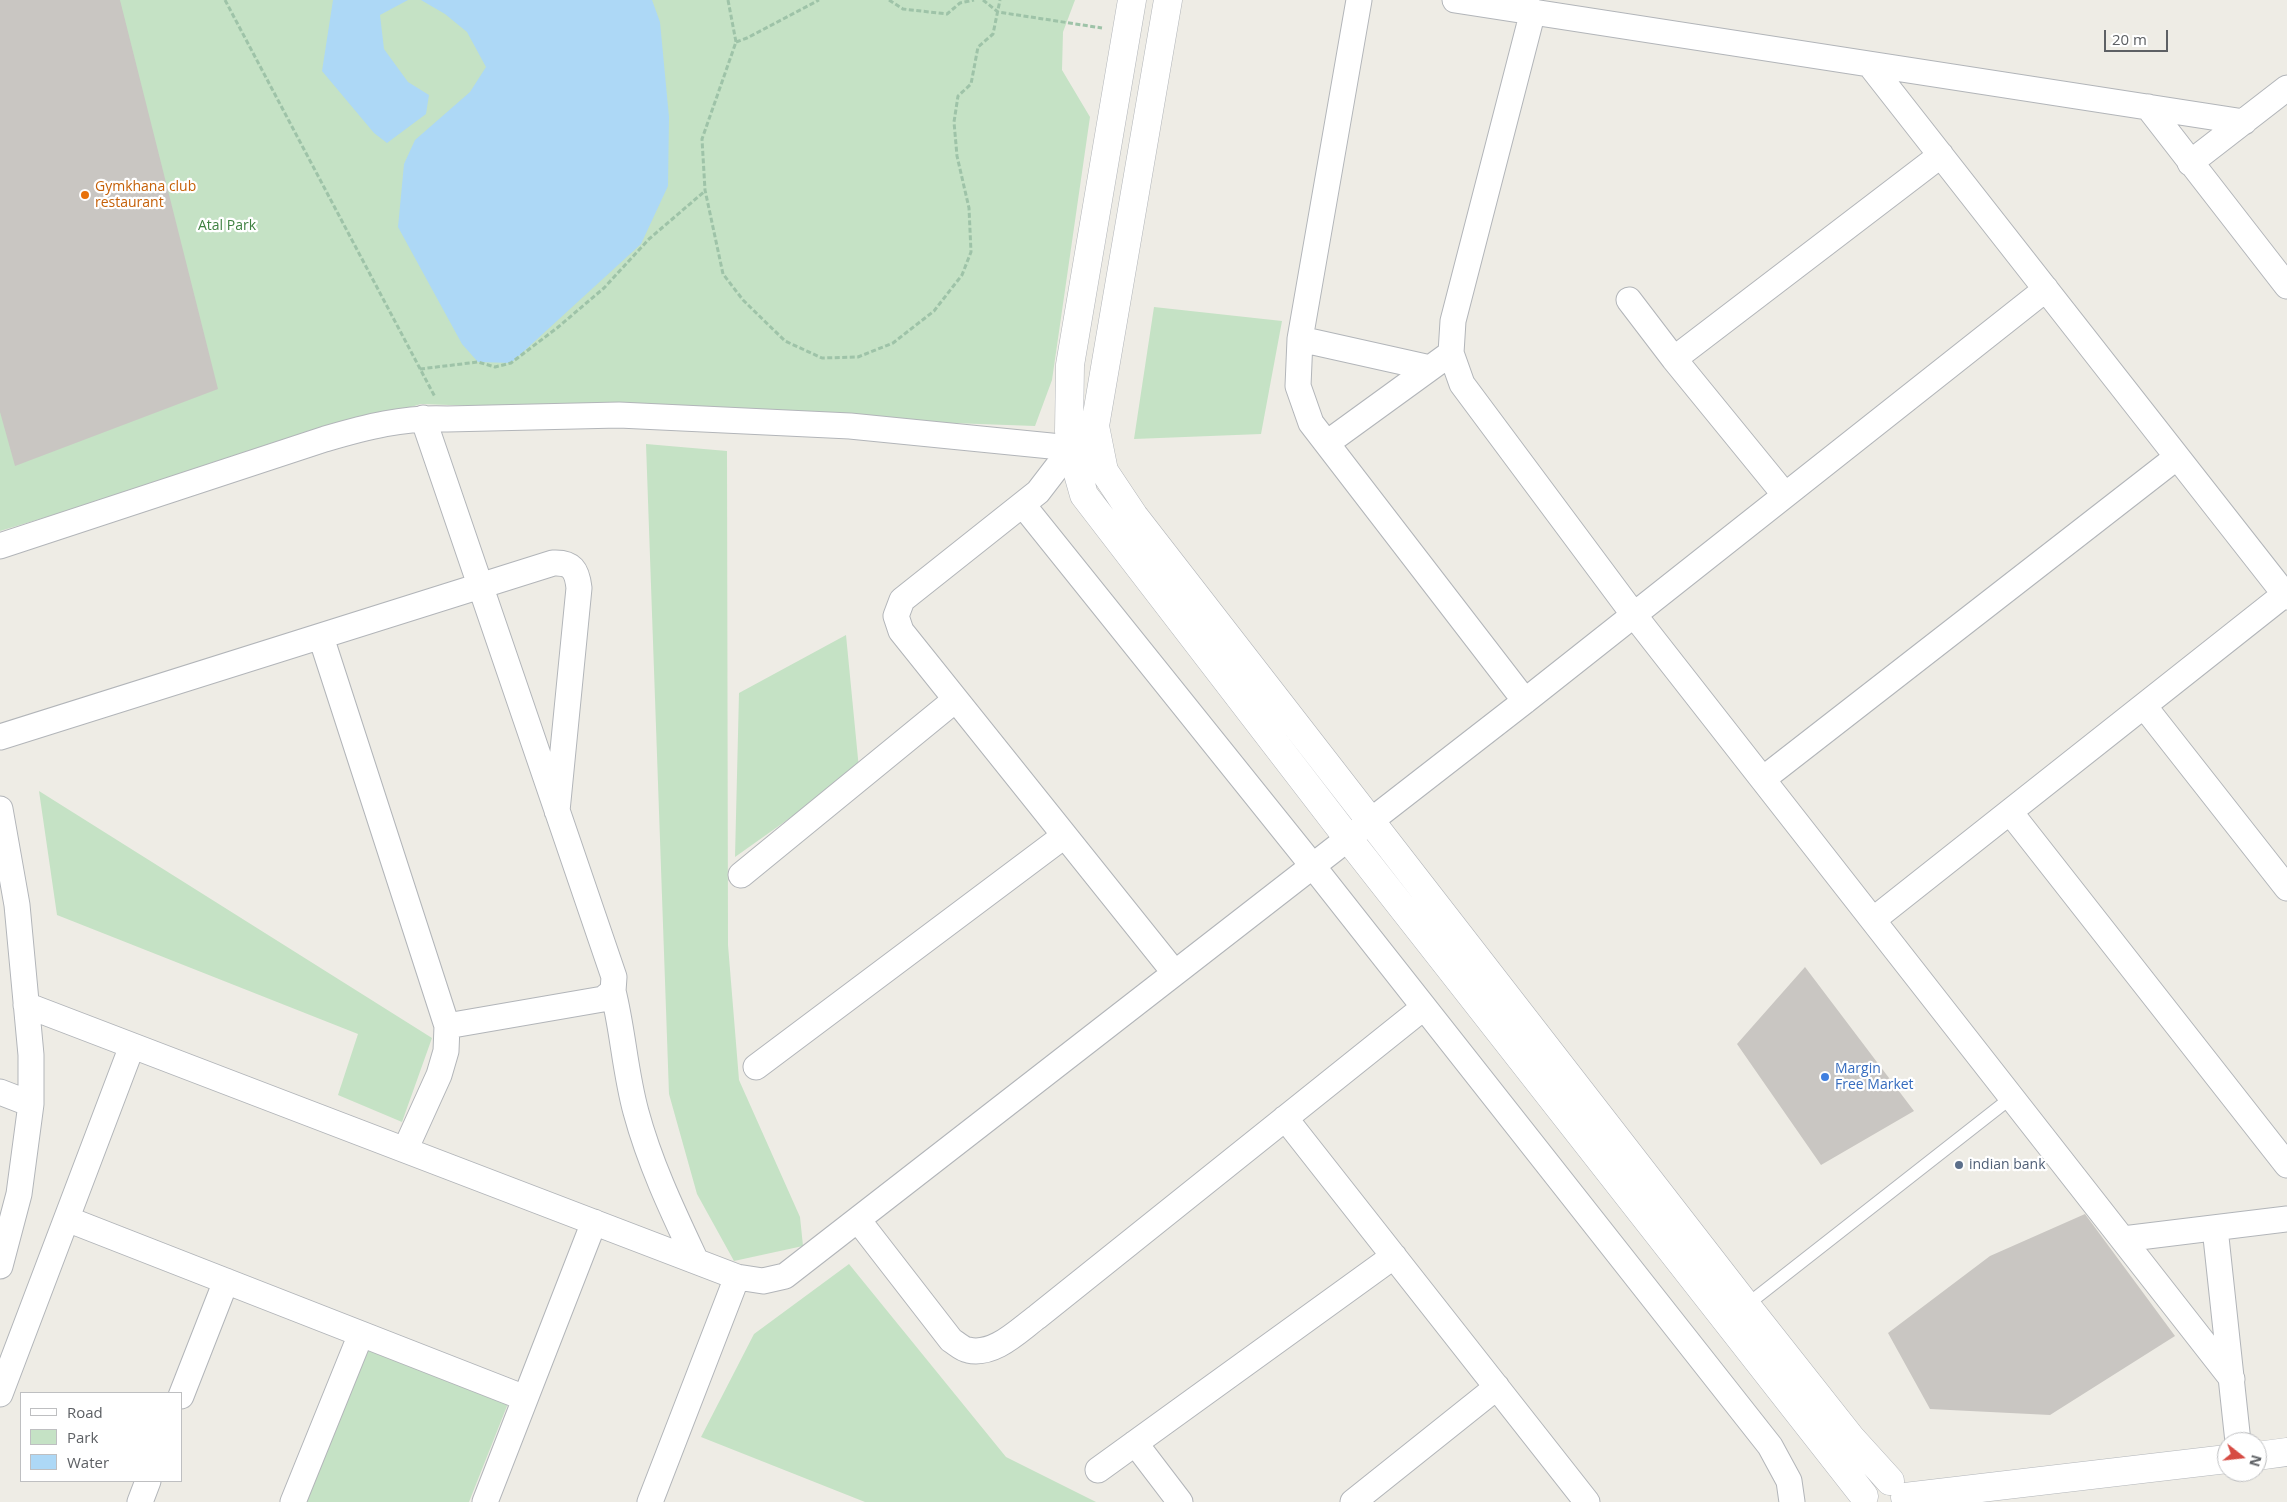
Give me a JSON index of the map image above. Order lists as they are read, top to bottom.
{
  "parks": ["Atal Park"],
  "places": ["Gymkhana club restaurant", "Margin Free Market", "indian bank"],
  "legend": ["Road", "Park", "Water"],
  "scale_bar": "20 m",
  "north": "right"
}
